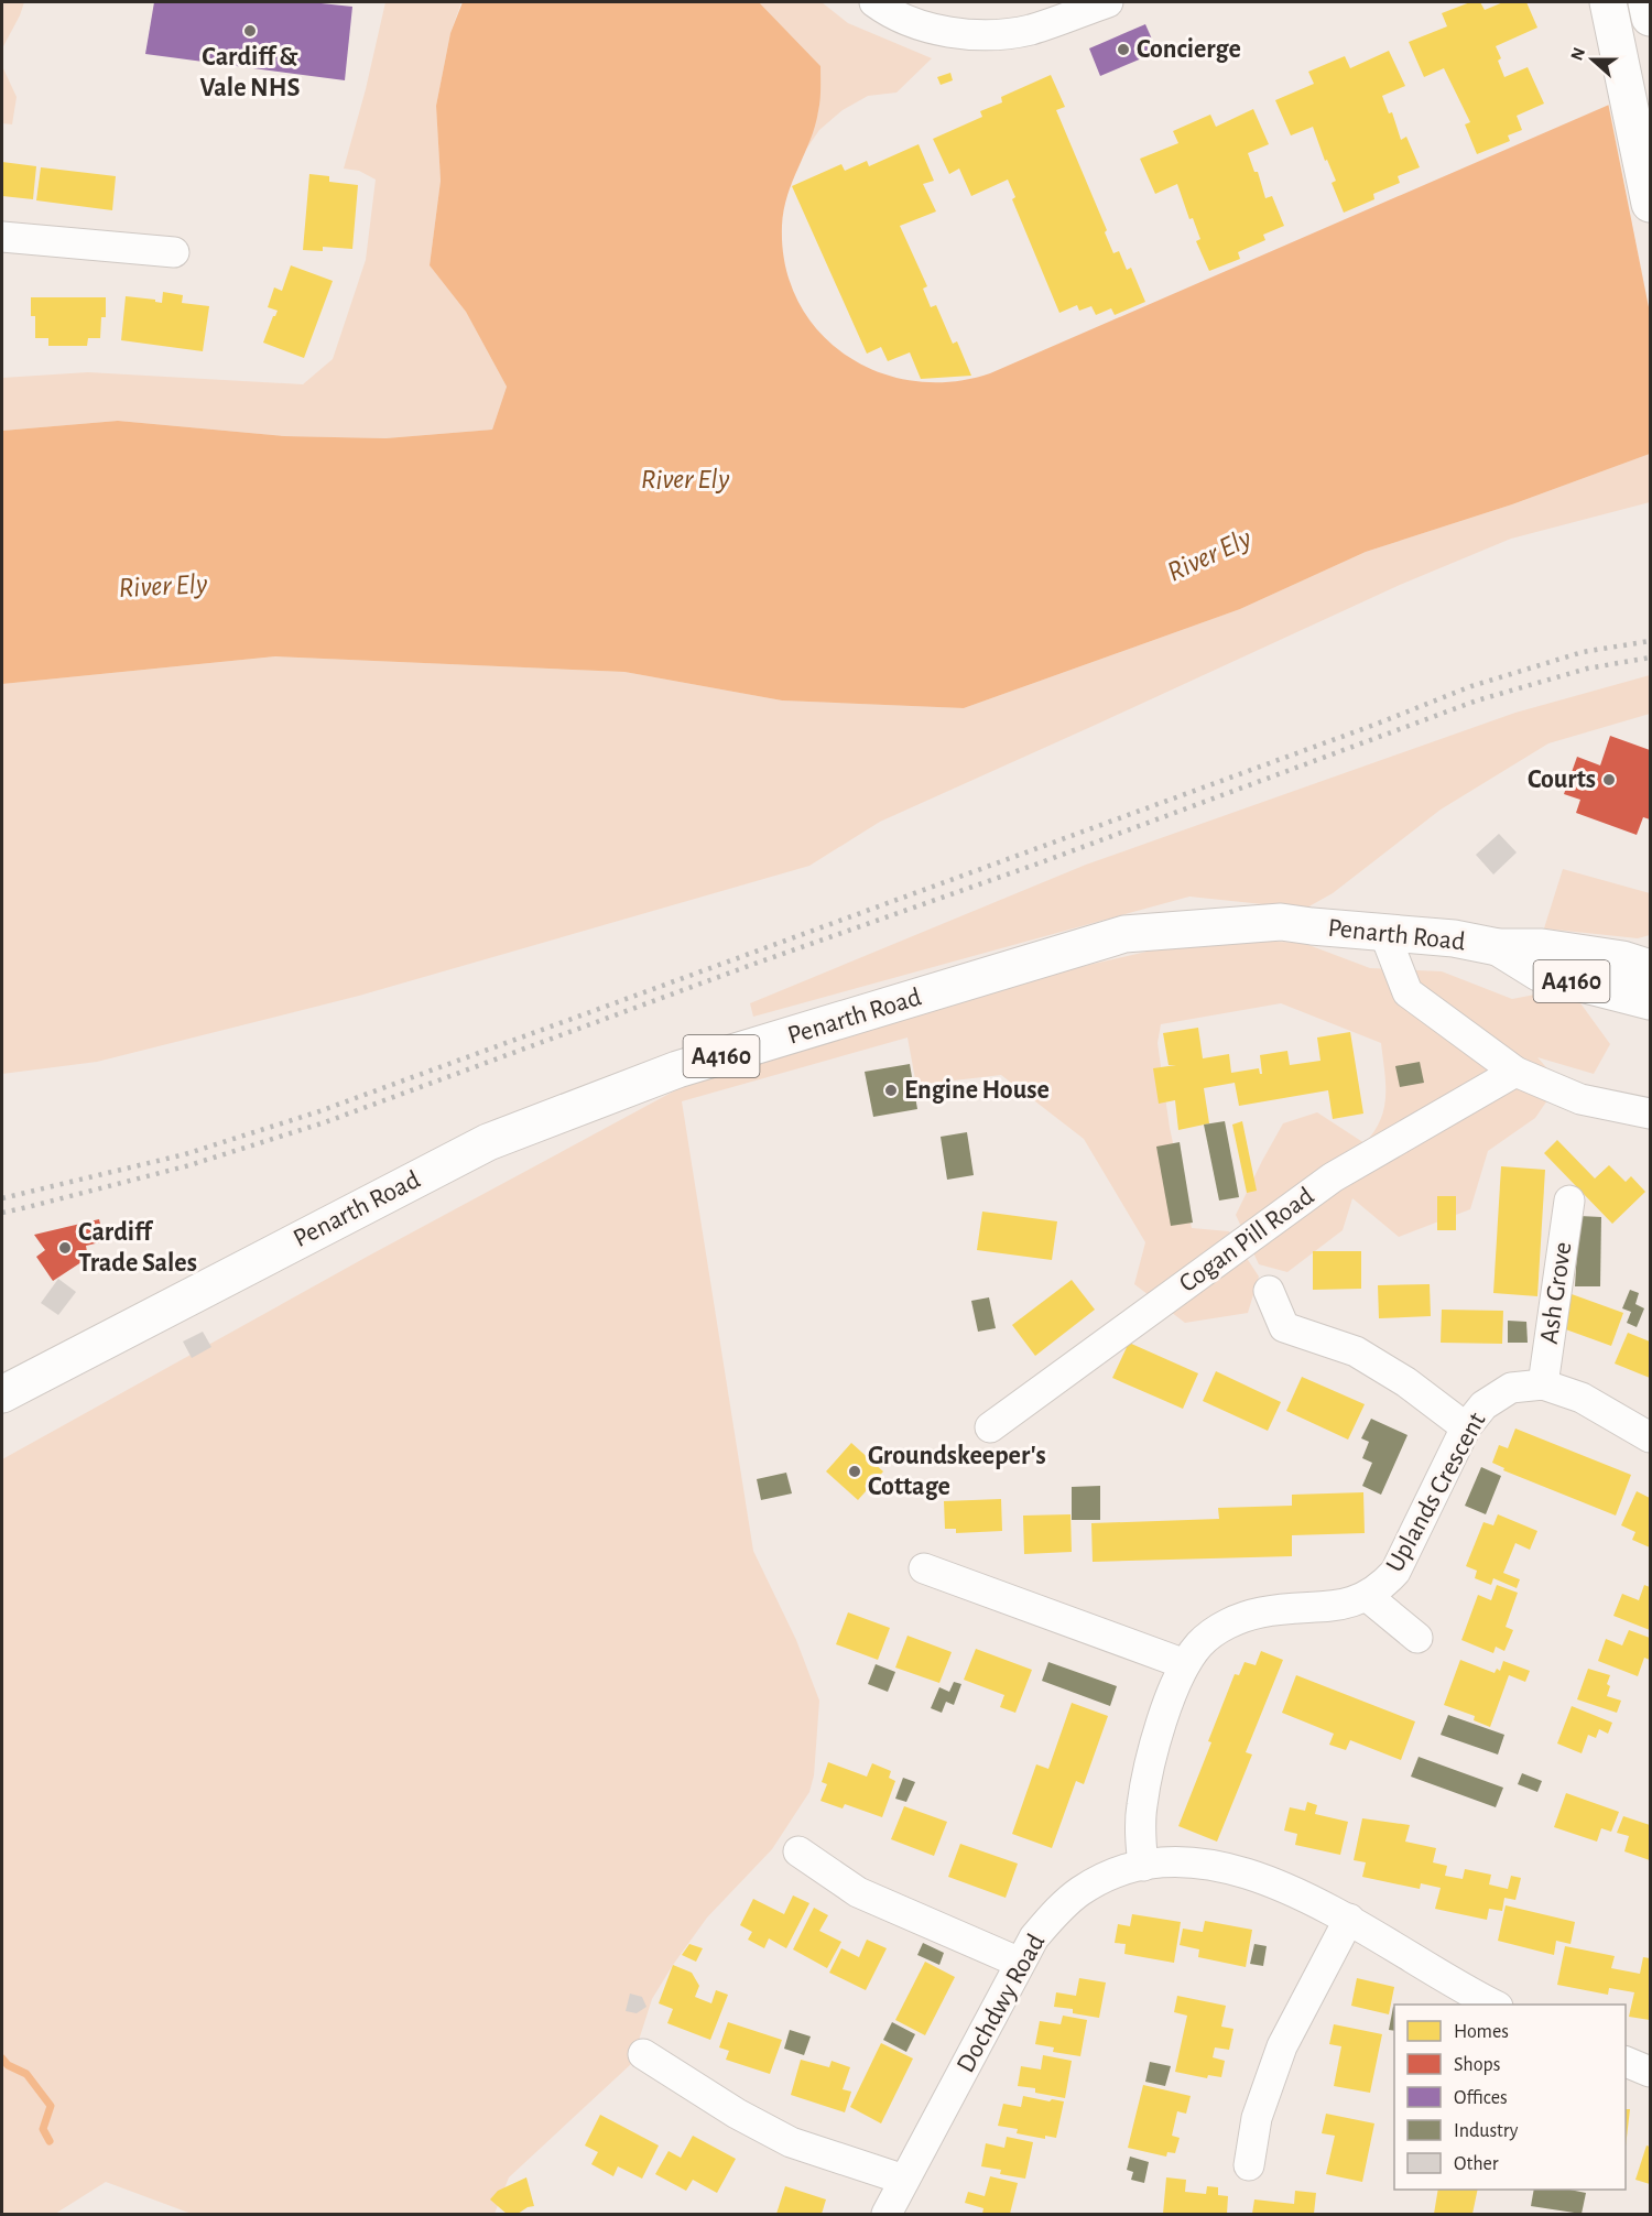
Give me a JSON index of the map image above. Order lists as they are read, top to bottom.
{
  "streets": {
    "main road": ["Penarth Road", "A4160"],
    "street": [
      "Cogan Pill Road",
      "Ash Grove",
      "Uplands Crescent",
      "Dochdwy Road"
    ]
  },
  "crossings": [
    ["Ash Grove", "Uplands Crescent"],
    ["Uplands Crescent", "Dochdwy Road"]
  ],
  "water": ["River Ely"],
  "places": [
    "Cardiff & Vale NHS",
    "Concierge",
    "Courts",
    "Engine House",
    "Cardiff Trade Sales",
    "Groundskeeper's Cottage"
  ],
  "legend": [
    "Homes",
    "Shops",
    "Offices",
    "Industry",
    "Other"
  ],
  "north": "left"
}
